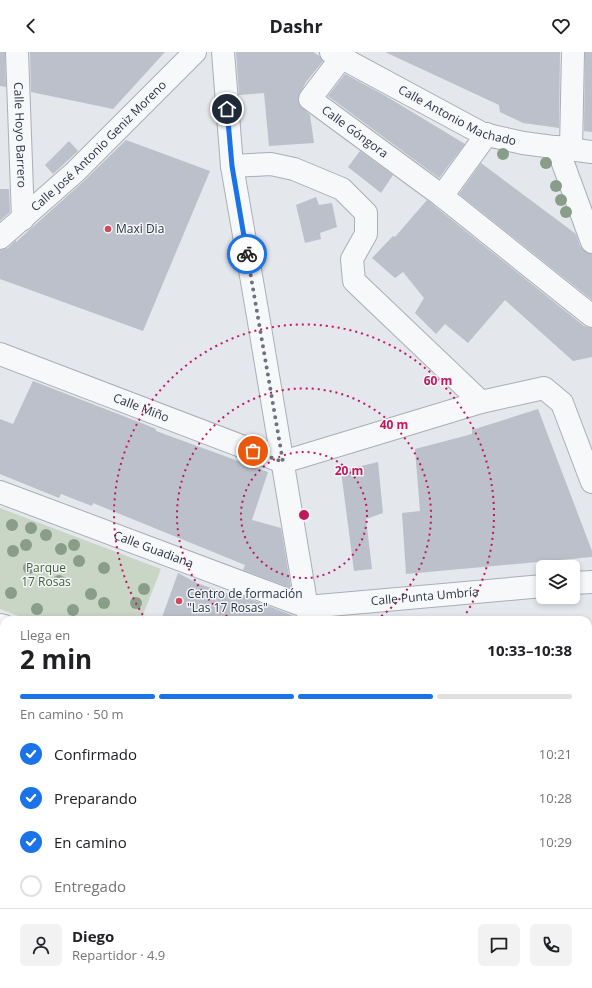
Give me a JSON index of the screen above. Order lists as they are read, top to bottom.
{
  "streets": {
    "street": [
      "Calle Antonio Machado",
      "Calle Góngora",
      "Calle Hoyo Barrero",
      "Calle José Antonio Geniz Moreno",
      "Calle Miño",
      "Calle Guadiana",
      "Calle Punta Umbría"
    ]
  },
  "crossings": [
    ["Calle Antonio Machado", "Calle Góngora"],
    ["Calle Hoyo Barrero", "Calle José Antonio Geniz Moreno"],
    ["Calle Guadiana", "Calle Punta Umbría"]
  ],
  "parks": ["Parque 17 Rosas"],
  "places": ["Maxi Dia", "Centro de formación \"Las 17 Rosas\""],
  "page": {
    "header": "Dashr",
    "heading": ["2 min", "Llega en", "10:33–10:38"],
    "panel": ["Diego", "Repartidor · 4.9"],
    "bar": "En camino · 50 m",
    "list": [
      ["Confirmado", "10:21"],
      ["Preparando", "10:28"],
      ["En camino", "10:29"],
      "Entregado"
    ]
  },
  "rings": ["60 m", "40 m", "20 m"]
}
